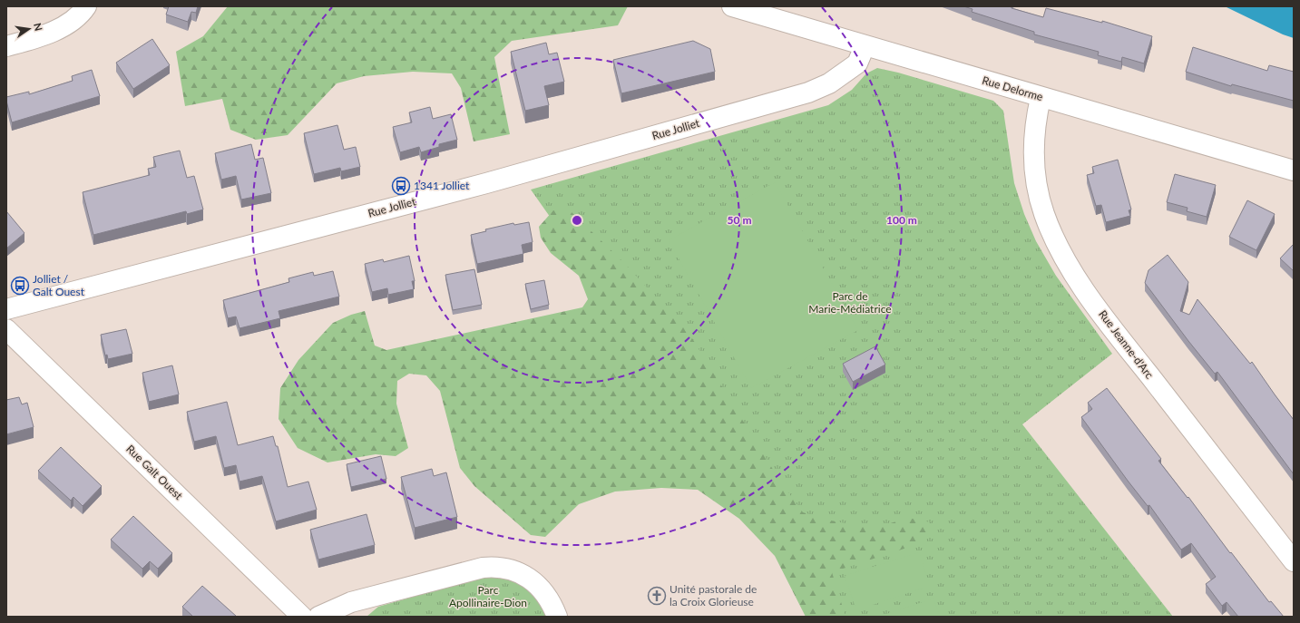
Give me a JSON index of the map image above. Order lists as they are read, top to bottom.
{
  "streets": {
    "street": [
      "Rue Delorme",
      "Rue Jolliet",
      "Rue Jeanne-d'Arc",
      "Rue Galt Ouest"
    ]
  },
  "crossings": [
    ["Rue Delorme", "Rue Jolliet"],
    ["Rue Delorme", "Rue Jeanne-d'Arc"]
  ],
  "parks": ["Parc de Marie-Médiatrice", "Parc Apollinaire-Dion"],
  "places": {
    "bus stop": ["1341 Jolliet", "Jolliet / Galt Ouest"],
    "church": ["Unité pastorale de la Croix Glorieuse"]
  },
  "north": "right",
  "rings": ["50 m", "100 m"]
}
